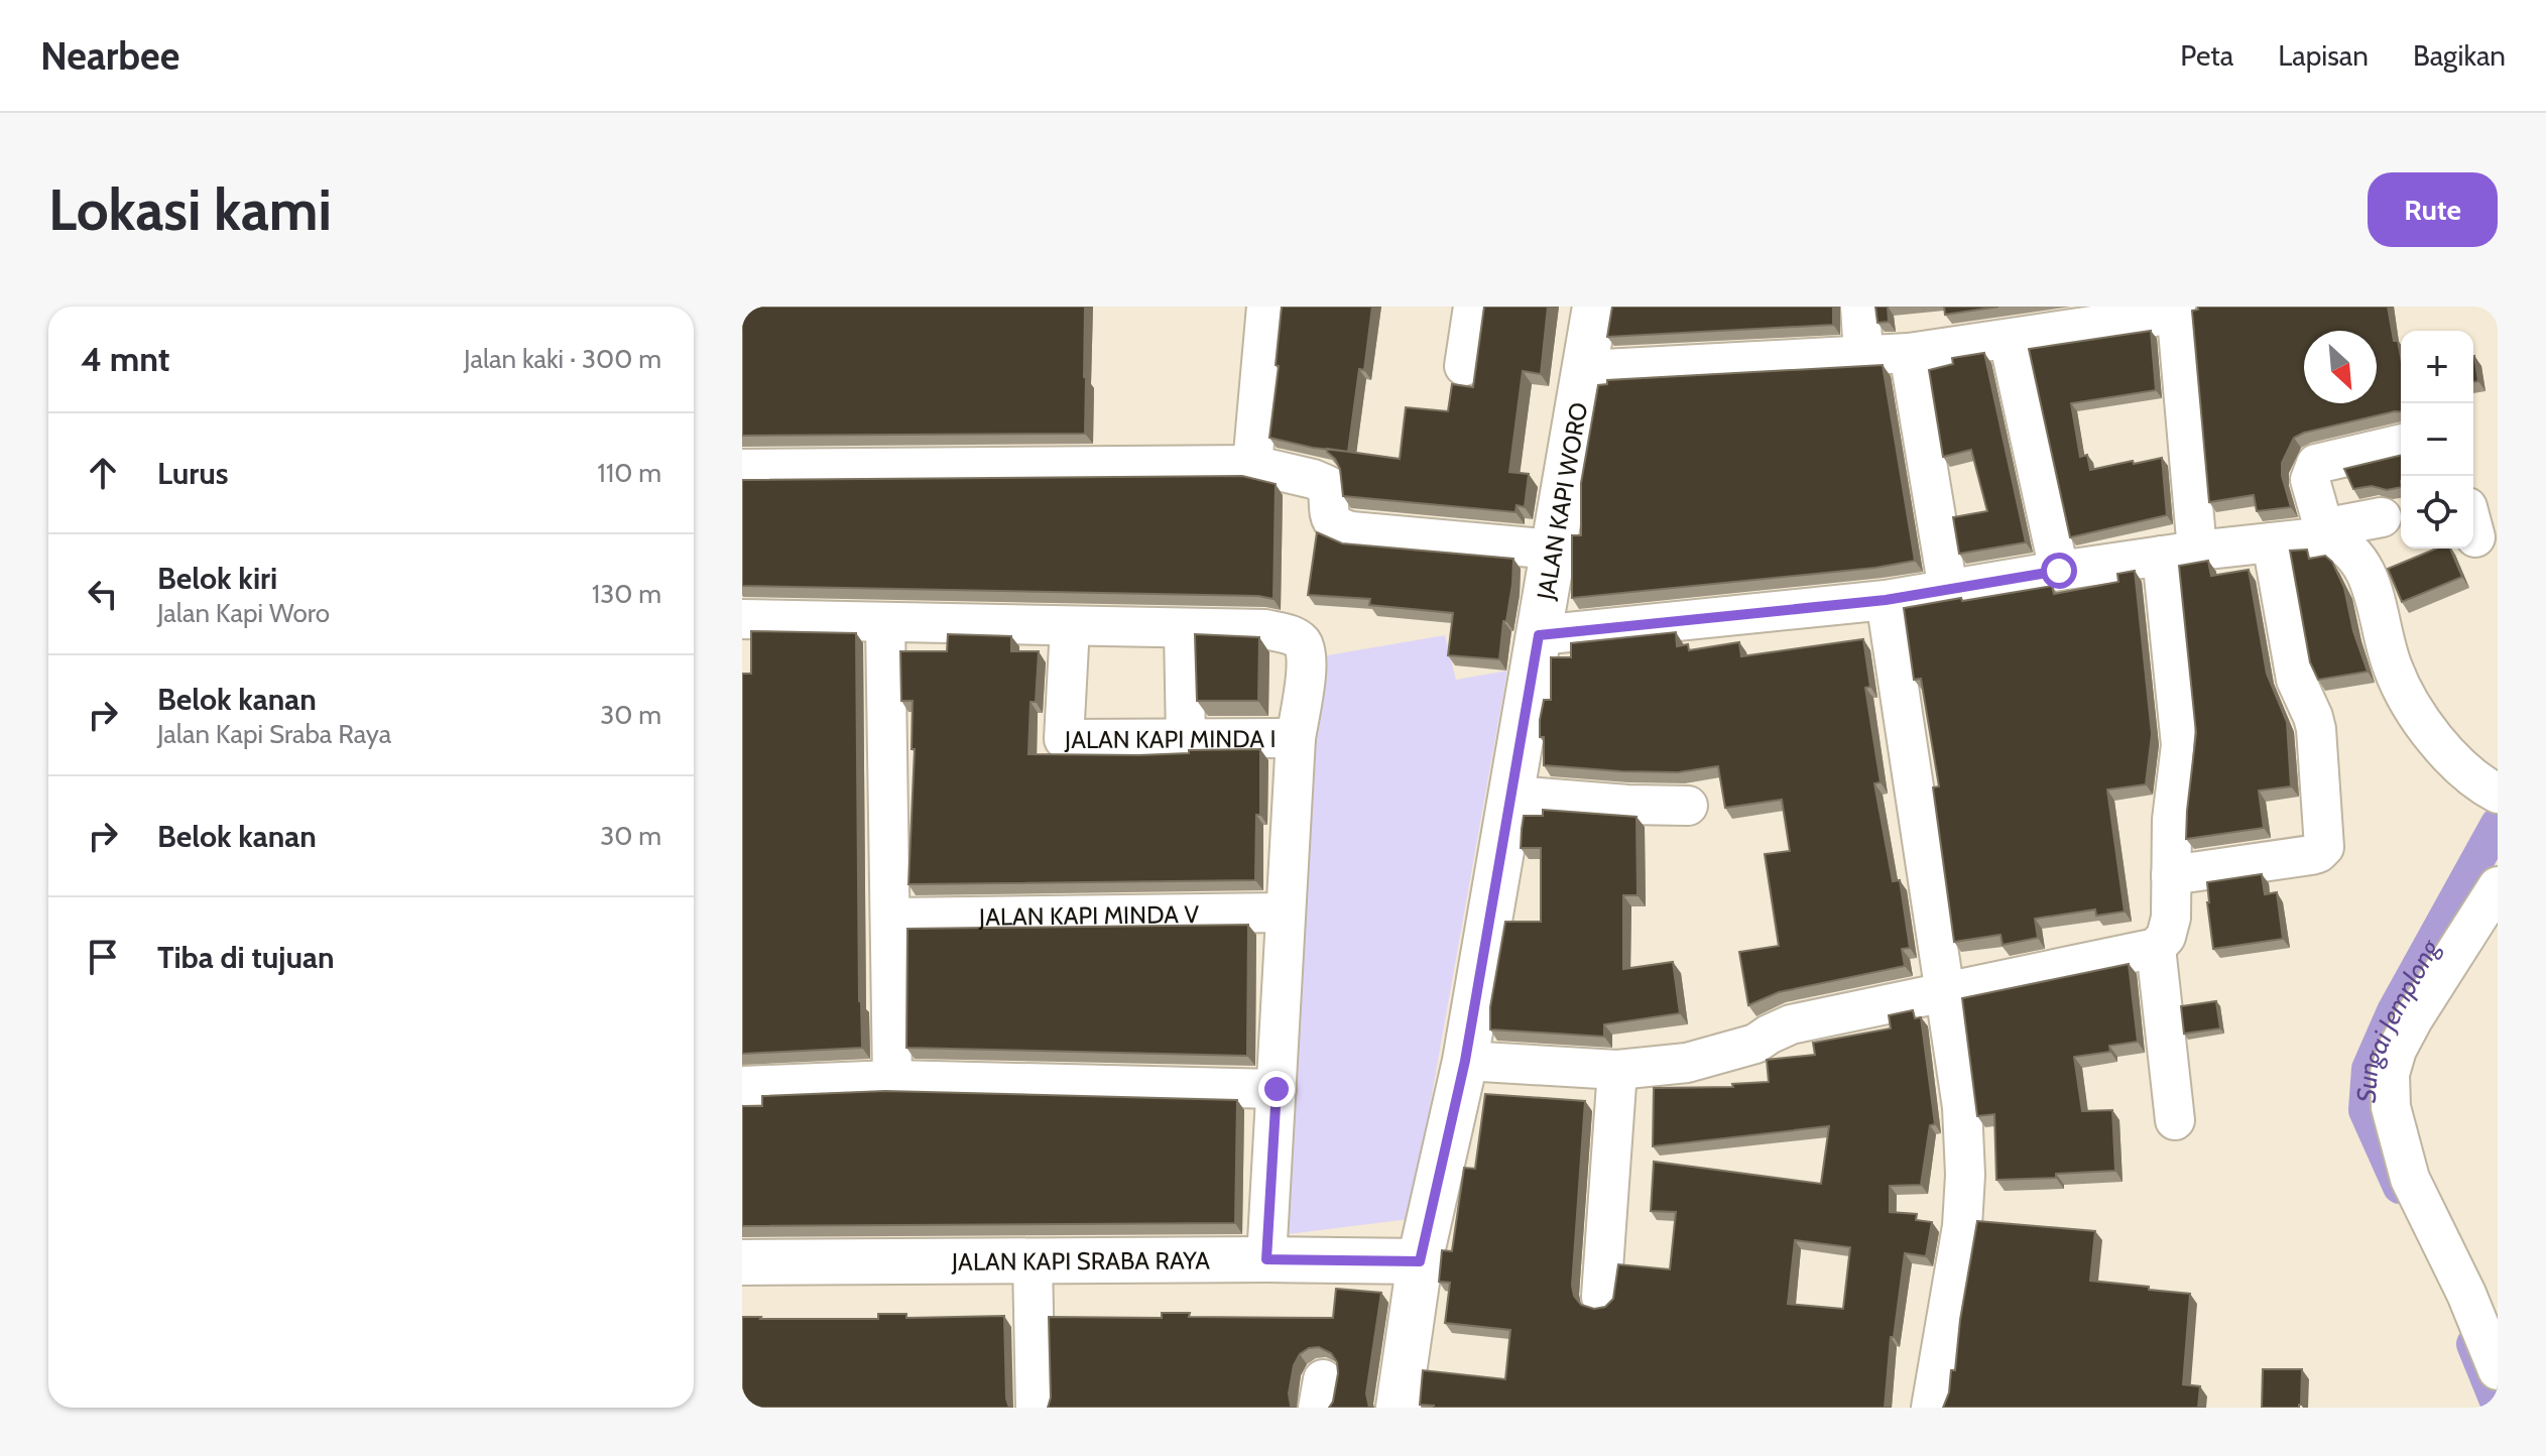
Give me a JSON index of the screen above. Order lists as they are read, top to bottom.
{
  "streets": {
    "street": [
      "JALAN KAPI WORO",
      "JALAN KAPI MINDA I",
      "JALAN KAPI MINDA V",
      "JALAN KAPI SRABA RAYA"
    ]
  },
  "crossings": [
    ["JALAN KAPI WORO", "JALAN KAPI SRABA RAYA"]
  ],
  "water": ["Sungai Jemplong"],
  "north": "bottom right",
  "page": {
    "header": "Nearbee",
    "nav": ["Peta", "Lapisan", "Bagikan"],
    "buttons": "Rute",
    "title": "Lokasi kami",
    "heading": ["4 mnt", "Jalan kaki · 300 m"],
    "map_buttons": ["+", "−"],
    "list": [
      ["Lurus", "110 m"],
      ["Belok kiri", "Jalan Kapi Woro", "130 m"],
      ["Belok kanan", "Jalan Kapi Sraba Raya", "30 m"],
      ["Belok kanan", "30 m"],
      "Tiba di tujuan"
    ]
  }
}
